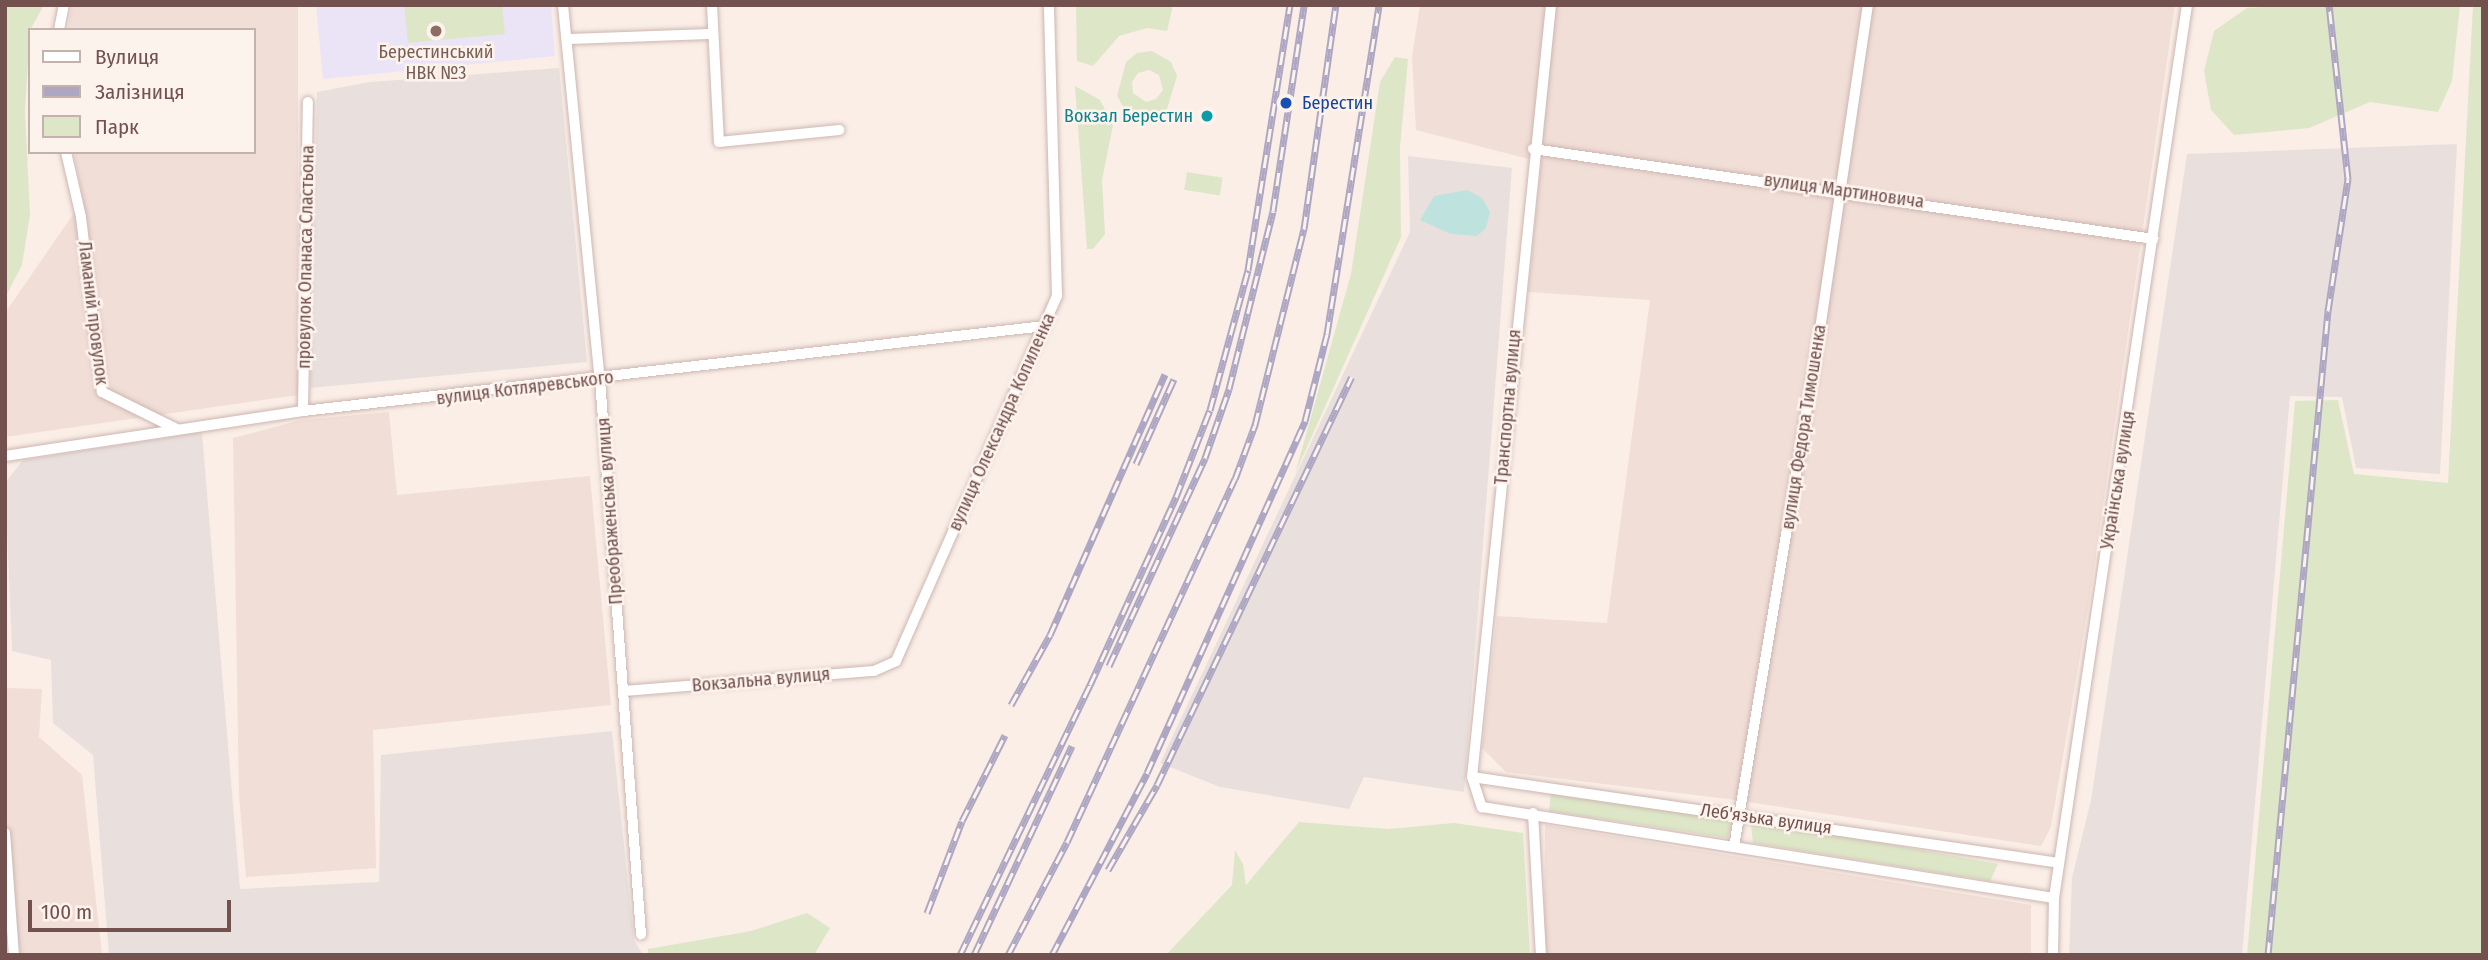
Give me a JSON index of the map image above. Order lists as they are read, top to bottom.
{
  "streets": {
    "street": [
      "вулиця Мартиновича",
      "провулок Опанаса Сластьона",
      "Ламаний провулок",
      "вулиця Котляревського",
      "Транспортна вулиця",
      "вулиця Олександра Копиленка",
      "вулиця Федора Тимошенка",
      "Українська вулиця",
      "Преображенська вулиця",
      "Вокзальна вулиця",
      "Леб'язька вулиця"
    ]
  },
  "crossings": [
    ["вулиця Мартиновича", "Транспортна вулиця"],
    ["вулиця Мартиновича", "вулиця Федора Тимошенка"],
    ["вулиця Мартиновича", "Українська вулиця"],
    ["провулок Опанаса Сластьона", "вулиця Котляревського"],
    ["Ламаний провулок", "вулиця Котляревського"],
    ["вулиця Котляревського", "вулиця Олександра Копиленка"],
    ["вулиця Котляревського", "Преображенська вулиця"],
    ["Транспортна вулиця", "Леб'язька вулиця"],
    ["вулиця Олександра Копиленка", "Вокзальна вулиця"],
    ["вулиця Федора Тимошенка", "Леб'язька вулиця"],
    ["Українська вулиця", "Леб'язька вулиця"],
    ["Преображенська вулиця", "Вокзальна вулиця"]
  ],
  "places": ["Берестинський НВК №3", "Берестин", "Вокзал Берестин"],
  "legend": ["Вулиця", "Залізниця", "Парк"],
  "scale_bar": "100 m"
}
